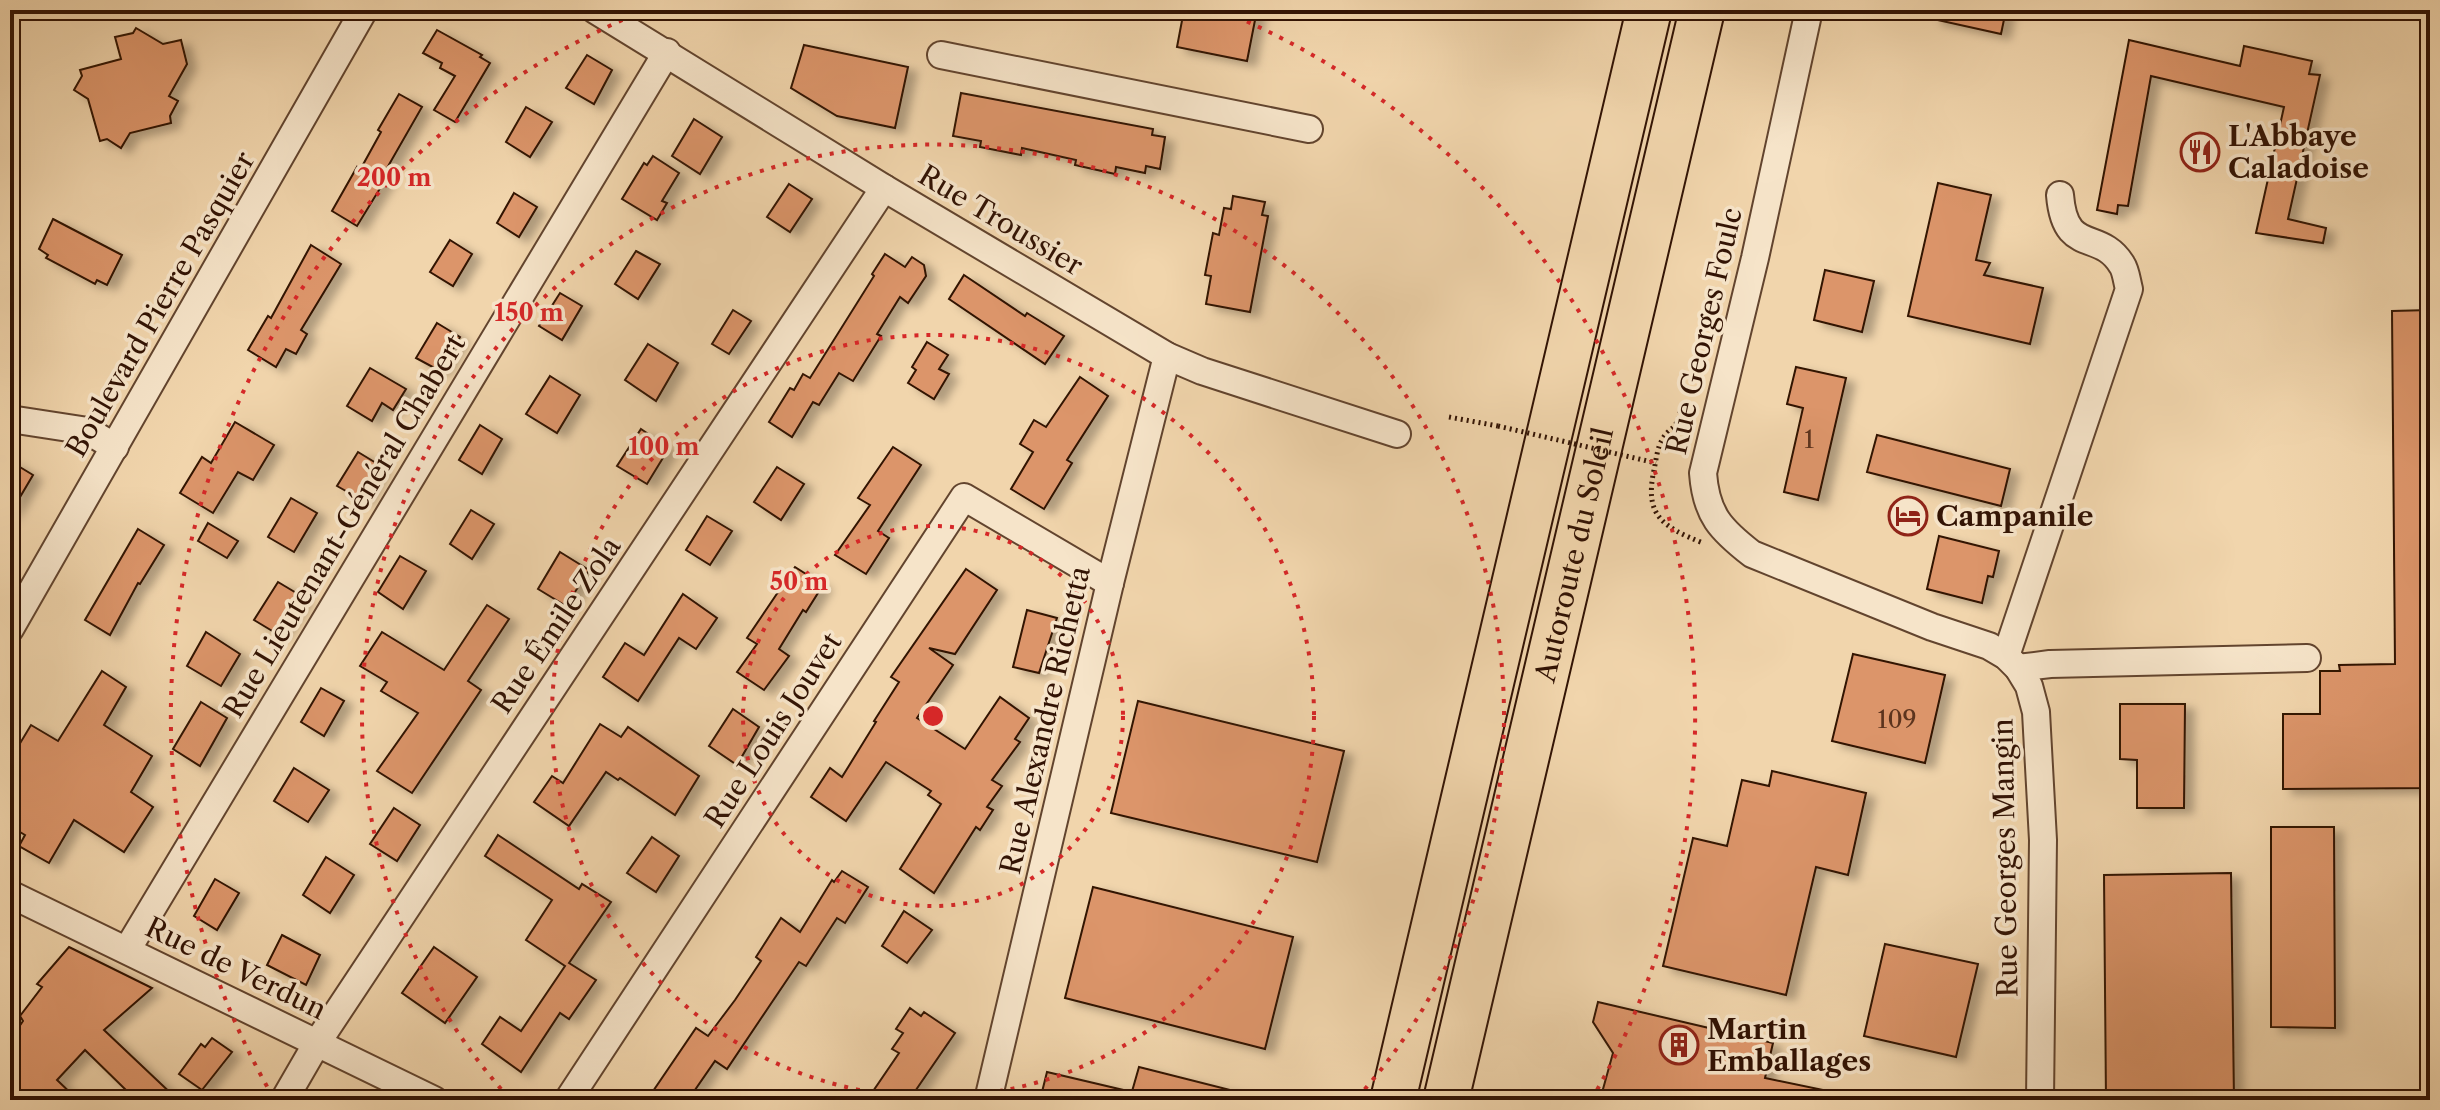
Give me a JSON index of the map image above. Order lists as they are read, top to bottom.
{
  "streets": {
    "highway": ["Autoroute du Soleil"],
    "street": [
      "Rue Troussier",
      "Boulevard Pierre Pasquier",
      "Rue Georges Foulc",
      "Rue Lieutenant-Général Chabert",
      "Rue Émile Zola",
      "Rue Alexandre Richetta",
      "Rue Louis Jouvet",
      "Rue Georges Mangin",
      "Rue de Verdun"
    ]
  },
  "crossings": [
    ["Rue Troussier", "Rue Lieutenant-Général Chabert"],
    ["Rue Troussier", "Rue Émile Zola"],
    ["Rue Troussier", "Rue Alexandre Richetta"],
    ["Rue Georges Foulc", "Rue Georges Mangin"],
    ["Rue Lieutenant-Général Chabert", "Rue de Verdun"],
    ["Rue Émile Zola", "Rue de Verdun"],
    ["Rue Alexandre Richetta", "Rue Louis Jouvet"]
  ],
  "places": {
    "restaurant": ["L'Abbaye Caladoise"],
    "hotel": ["Campanile"],
    "building": ["Martin Emballages"]
  },
  "house_numbers": ["1", "109"],
  "rings": [
    "200 m",
    "150 m",
    "100 m",
    "50 m"
  ]
}
